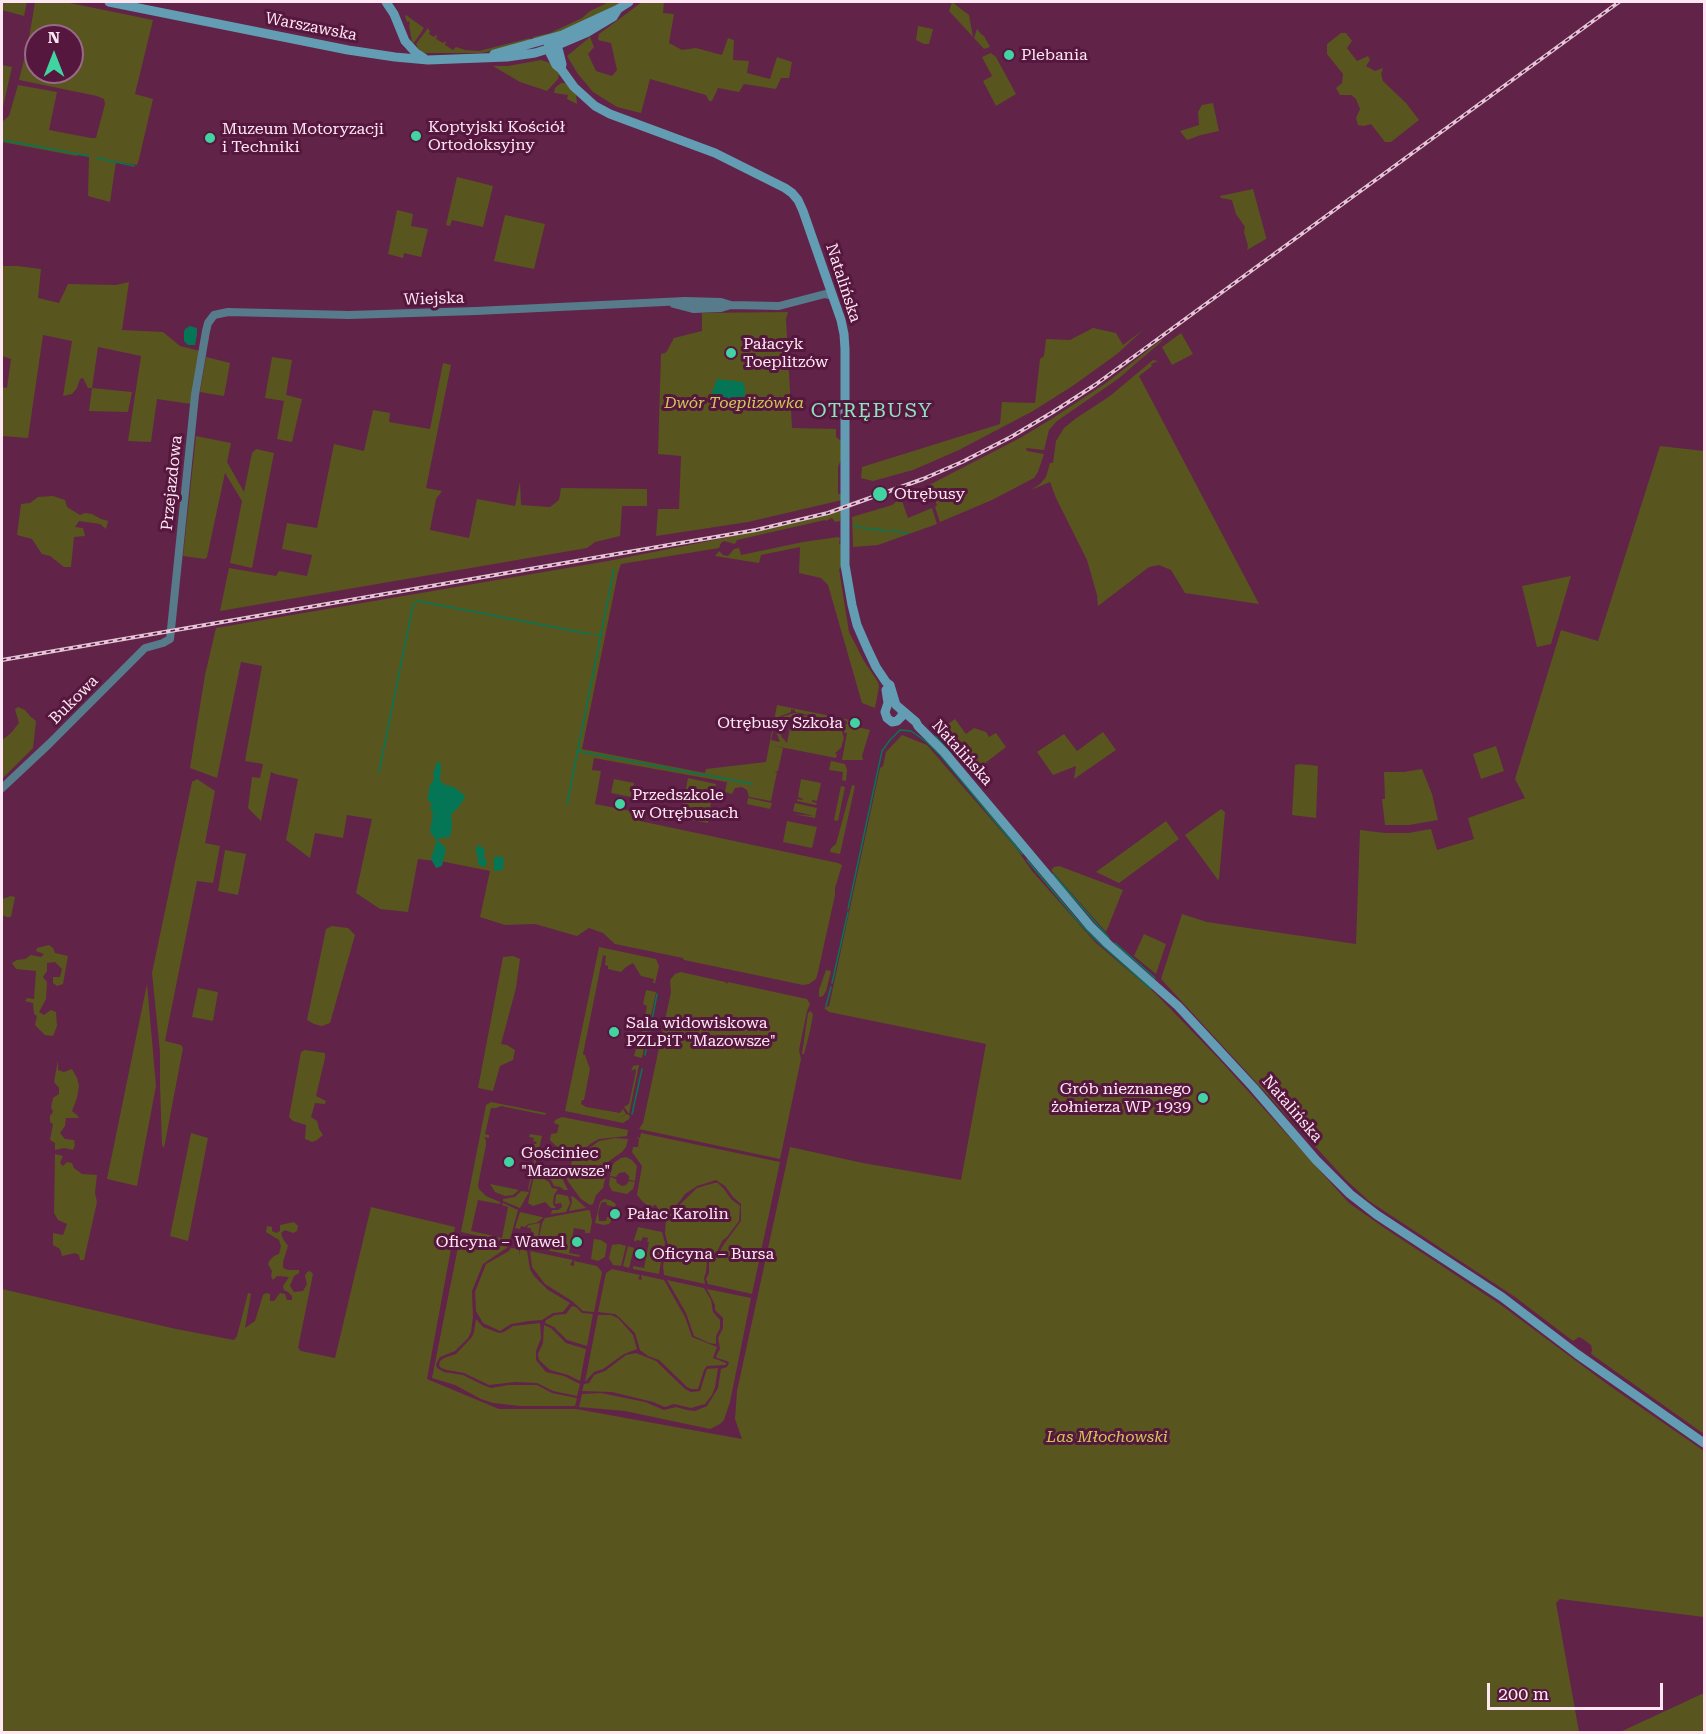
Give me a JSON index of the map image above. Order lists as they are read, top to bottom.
{
  "streets": {
    "main road": ["Warszawska", "Natalińska"],
    "street": ["Wiejska", "Przejazdowa", "Bukowa"]
  },
  "crossings": [
    ["Warszawska", "Natalińska"],
    ["Natalińska", "Wiejska"],
    ["Wiejska", "Przejazdowa"],
    ["Przejazdowa", "Bukowa"]
  ],
  "districts": ["OTRĘBUSY"],
  "parks": ["Dwór Toeplizówka", "Las Młochowski"],
  "places": [
    "Plebania",
    "Koptyjski Kościół Ortodoksyjny",
    "Muzeum Motoryzacji i Techniki",
    "Pałacyk Toeplitzów",
    "Otrębusy",
    "Otrębusy Szkoła",
    "Przedszkole w Otrębusach",
    "Sala widowiskowa PZLPiT \"Mazowsze\"",
    "Grób nieznanego żołnierza WP 1939",
    "Gościniec \"Mazowsze\"",
    "Pałac Karolin",
    "Oficyna – Wawel",
    "Oficyna – Bursa"
  ],
  "scale_bar": "200 m",
  "north": "top"
}
